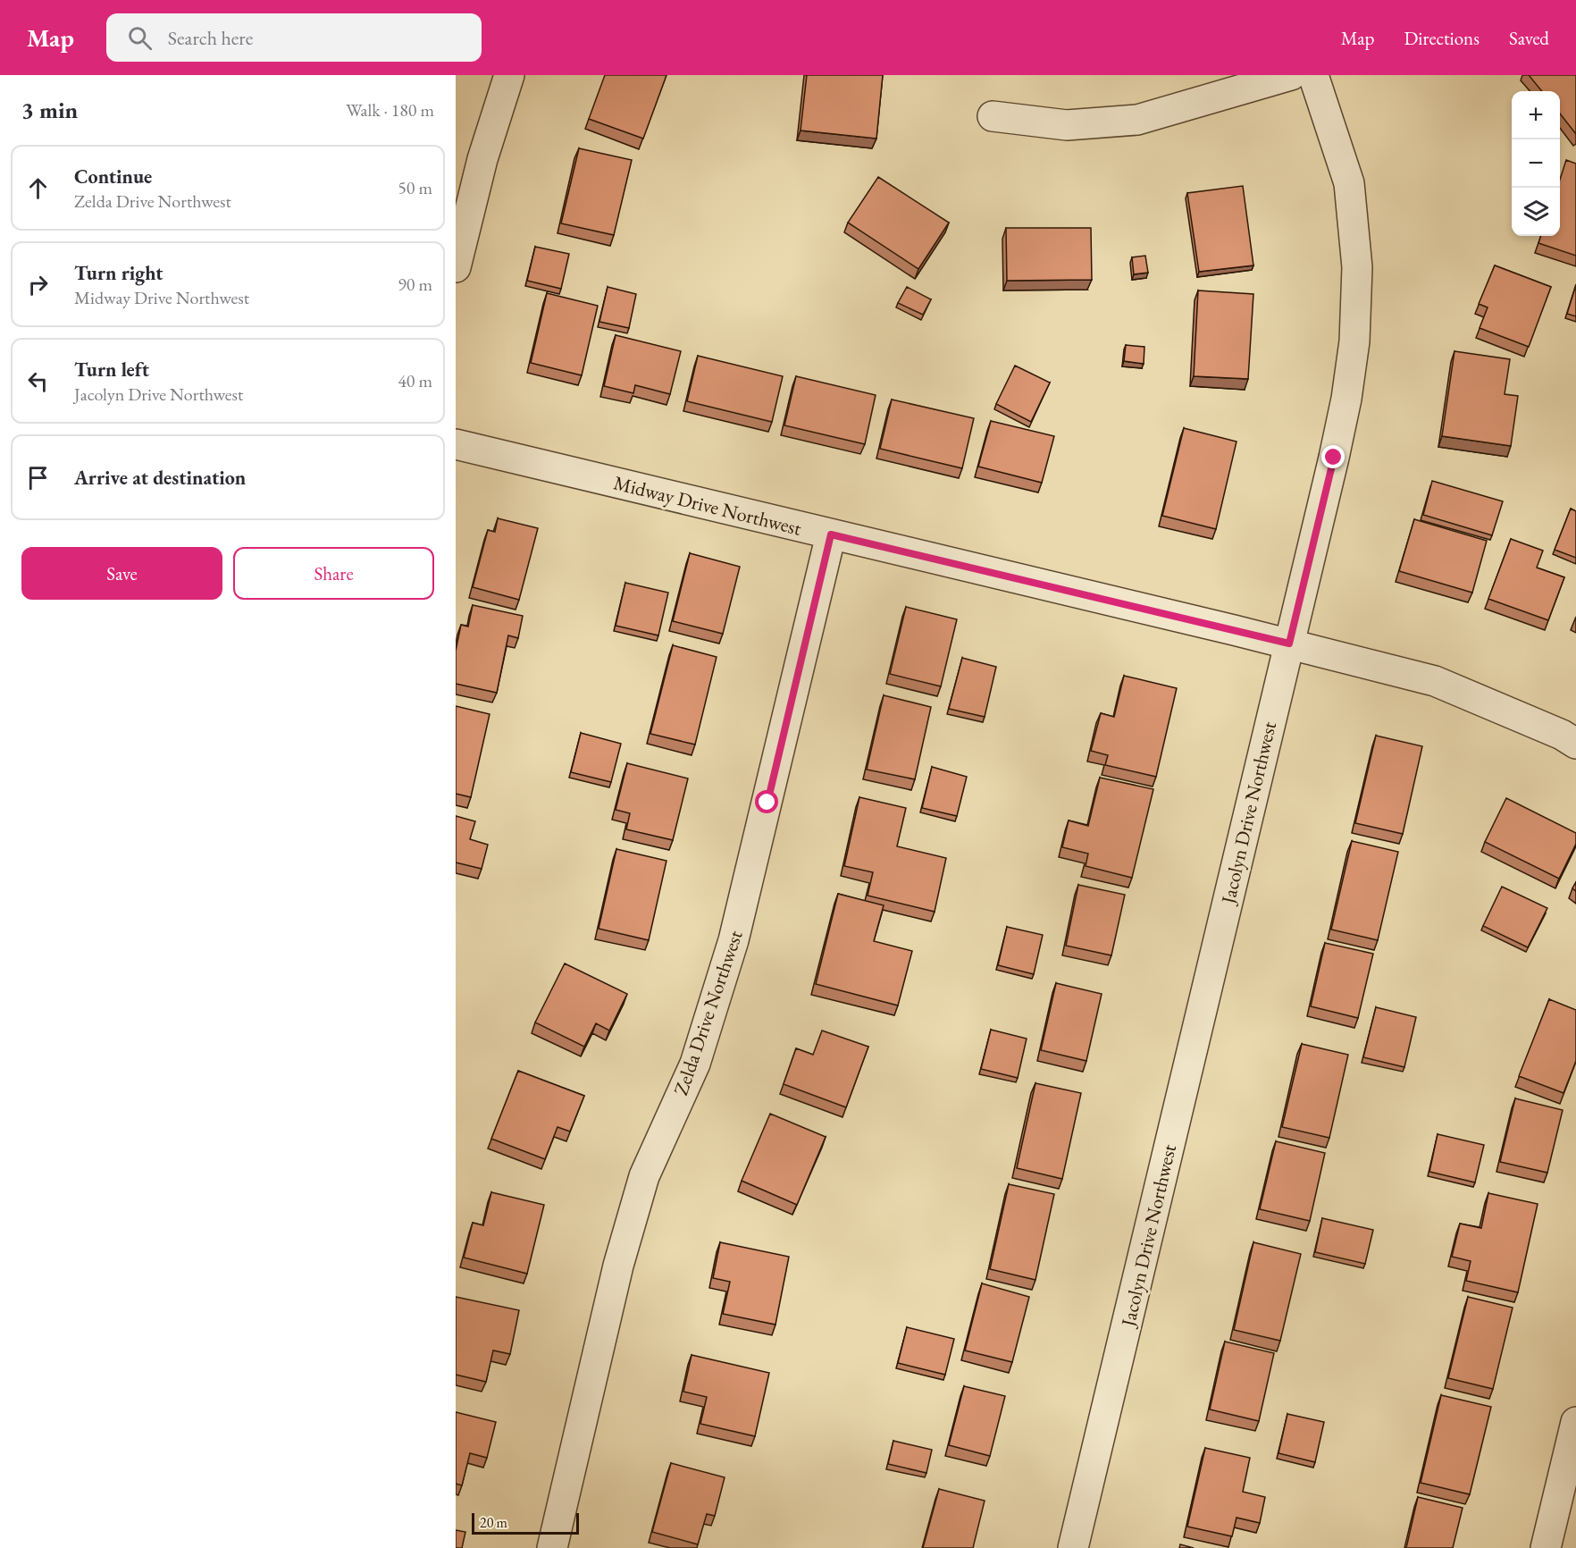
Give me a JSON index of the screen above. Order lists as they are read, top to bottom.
{
  "streets": {
    "street": ["Midway Drive Northwest", "Jacolyn Drive Northwest", "Zelda Drive Northwest"]
  },
  "crossings": [
    ["Midway Drive Northwest", "Jacolyn Drive Northwest"],
    ["Midway Drive Northwest", "Zelda Drive Northwest"]
  ],
  "scale_bar": "20 m",
  "page": {
    "header": "Map",
    "search": "Search here",
    "nav": ["Map", "Directions", "Saved"],
    "heading": ["3 min", "Walk · 180 m"],
    "map_buttons": ["+", "−"],
    "list": [
      ["Continue", "Zelda Drive Northwest", "50 m"],
      ["Turn right", "Midway Drive Northwest", "90 m"],
      ["Turn left", "Jacolyn Drive Northwest", "40 m"],
      "Arrive at destination"
    ],
    "buttons": ["Save", "Share"],
    "scale": "20 m"
  }
}
